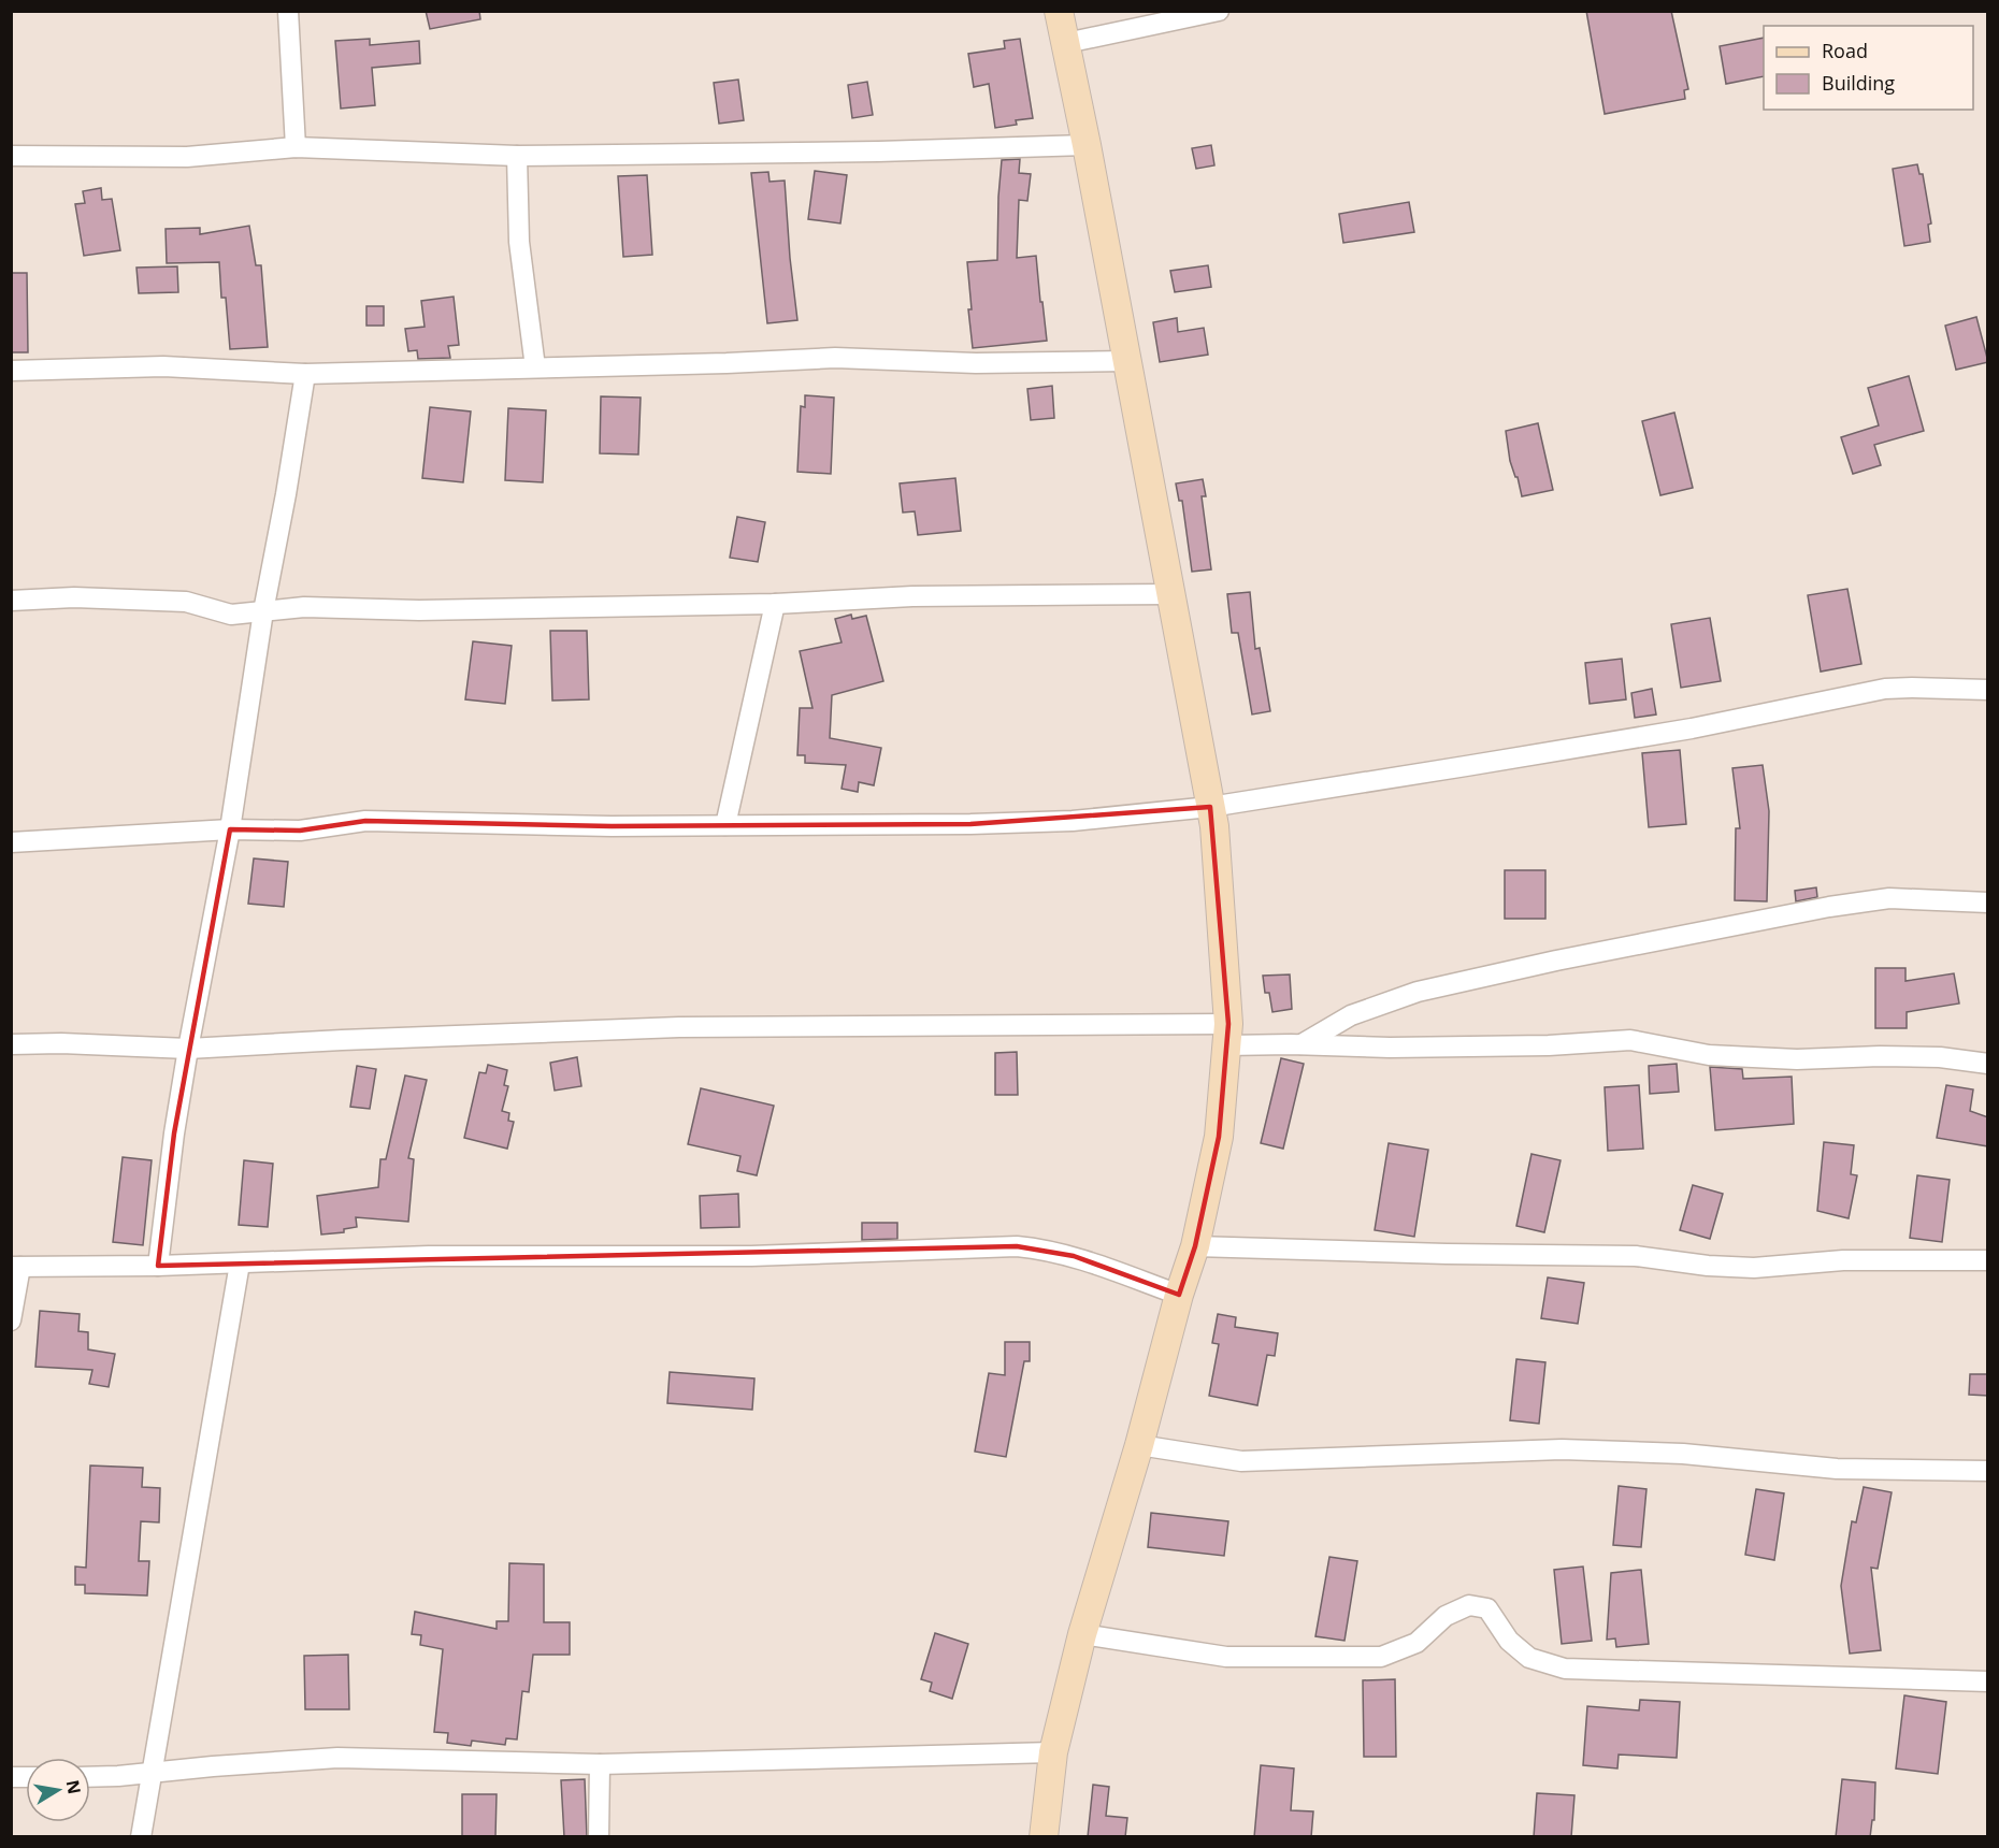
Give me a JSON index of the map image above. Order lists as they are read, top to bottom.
{
  "legend": ["Road", "Building"],
  "north": "right"
}
